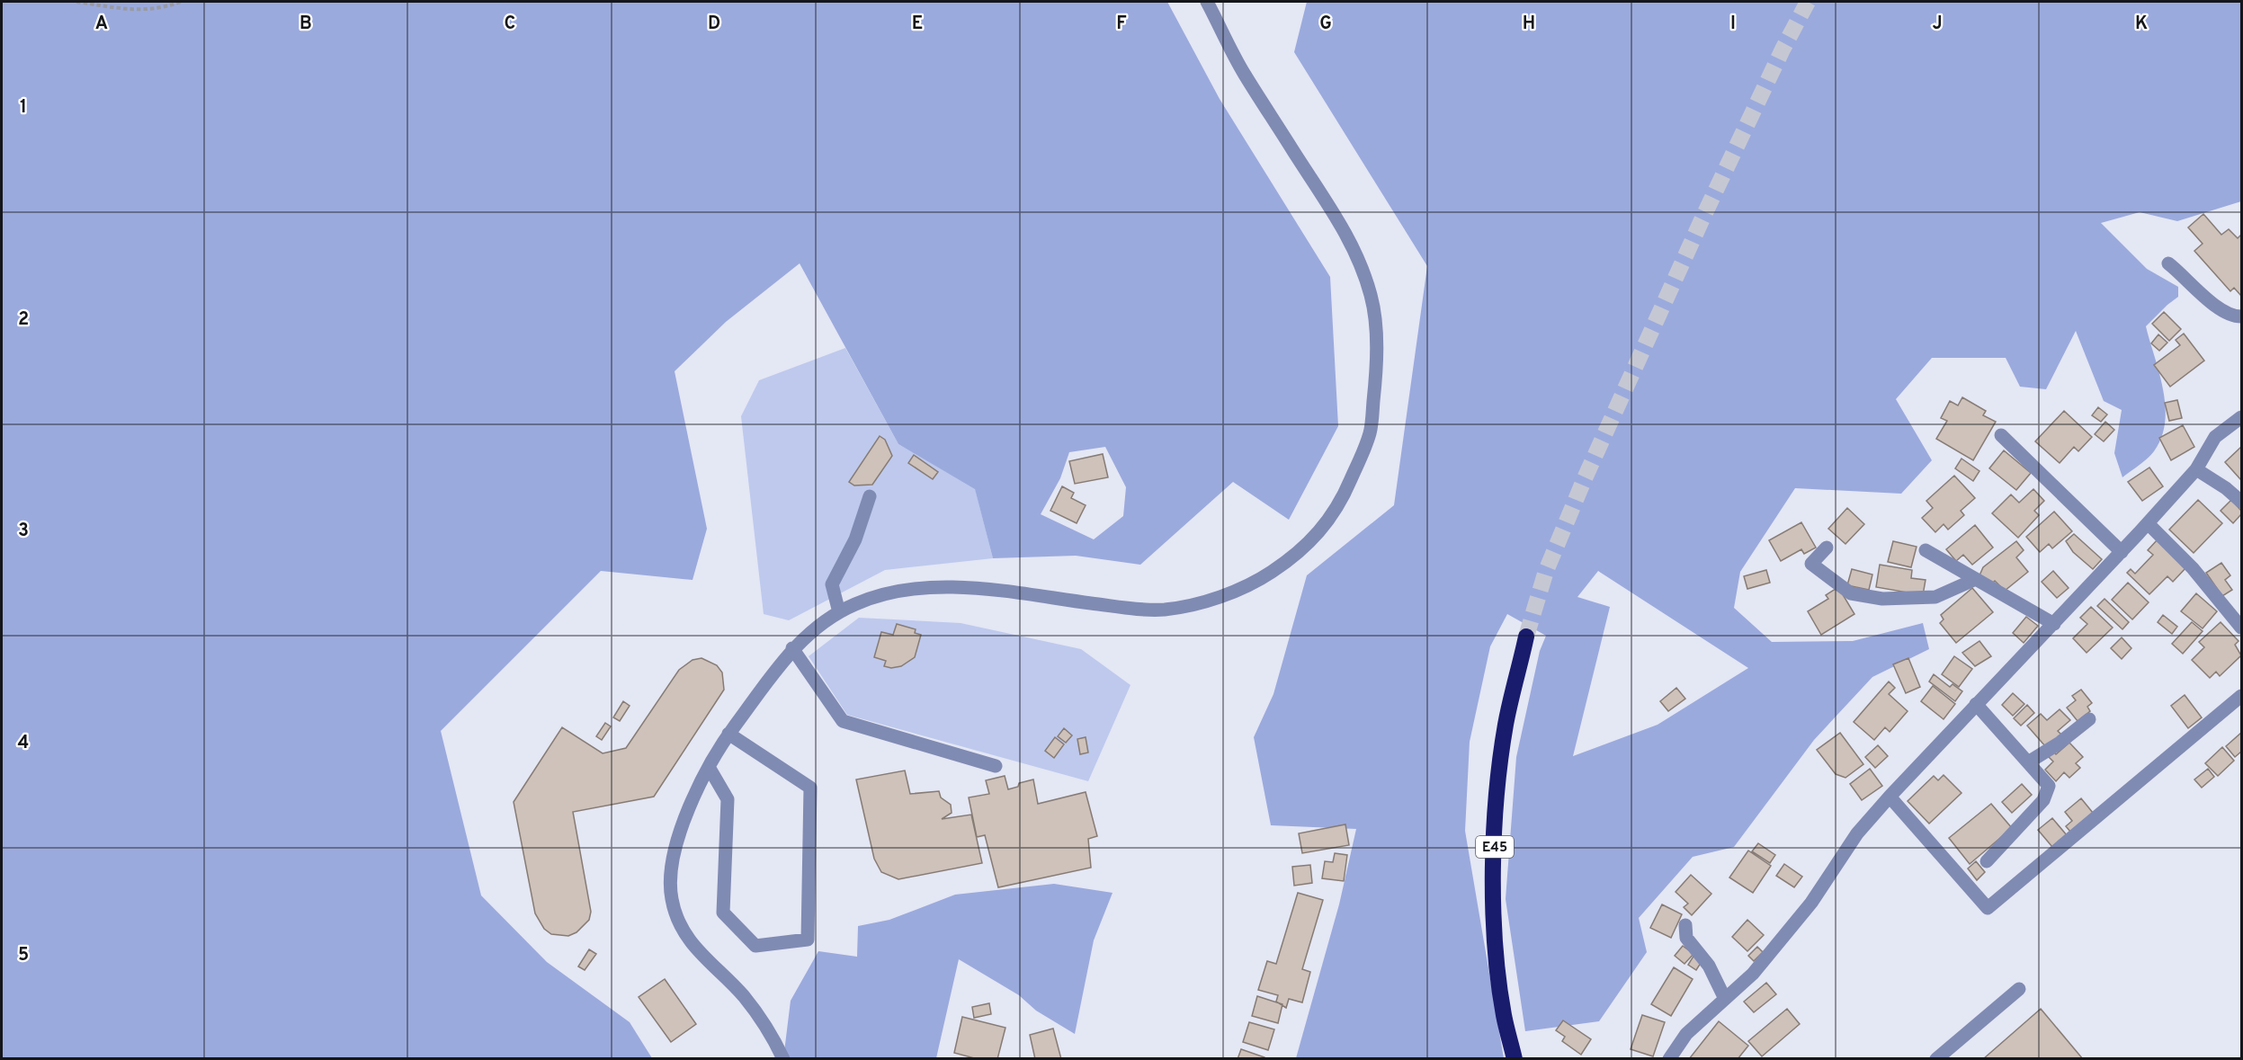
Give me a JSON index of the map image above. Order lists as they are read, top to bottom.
{
  "streets": {
    "highway": ["E45"]
  },
  "grid": {
    "columns": [
      "A",
      "B",
      "C",
      "D",
      "E",
      "F",
      "G",
      "H",
      "I",
      "J",
      "K"
    ],
    "rows": [
      "1",
      "2",
      "3",
      "4",
      "5"
    ]
  }
}
